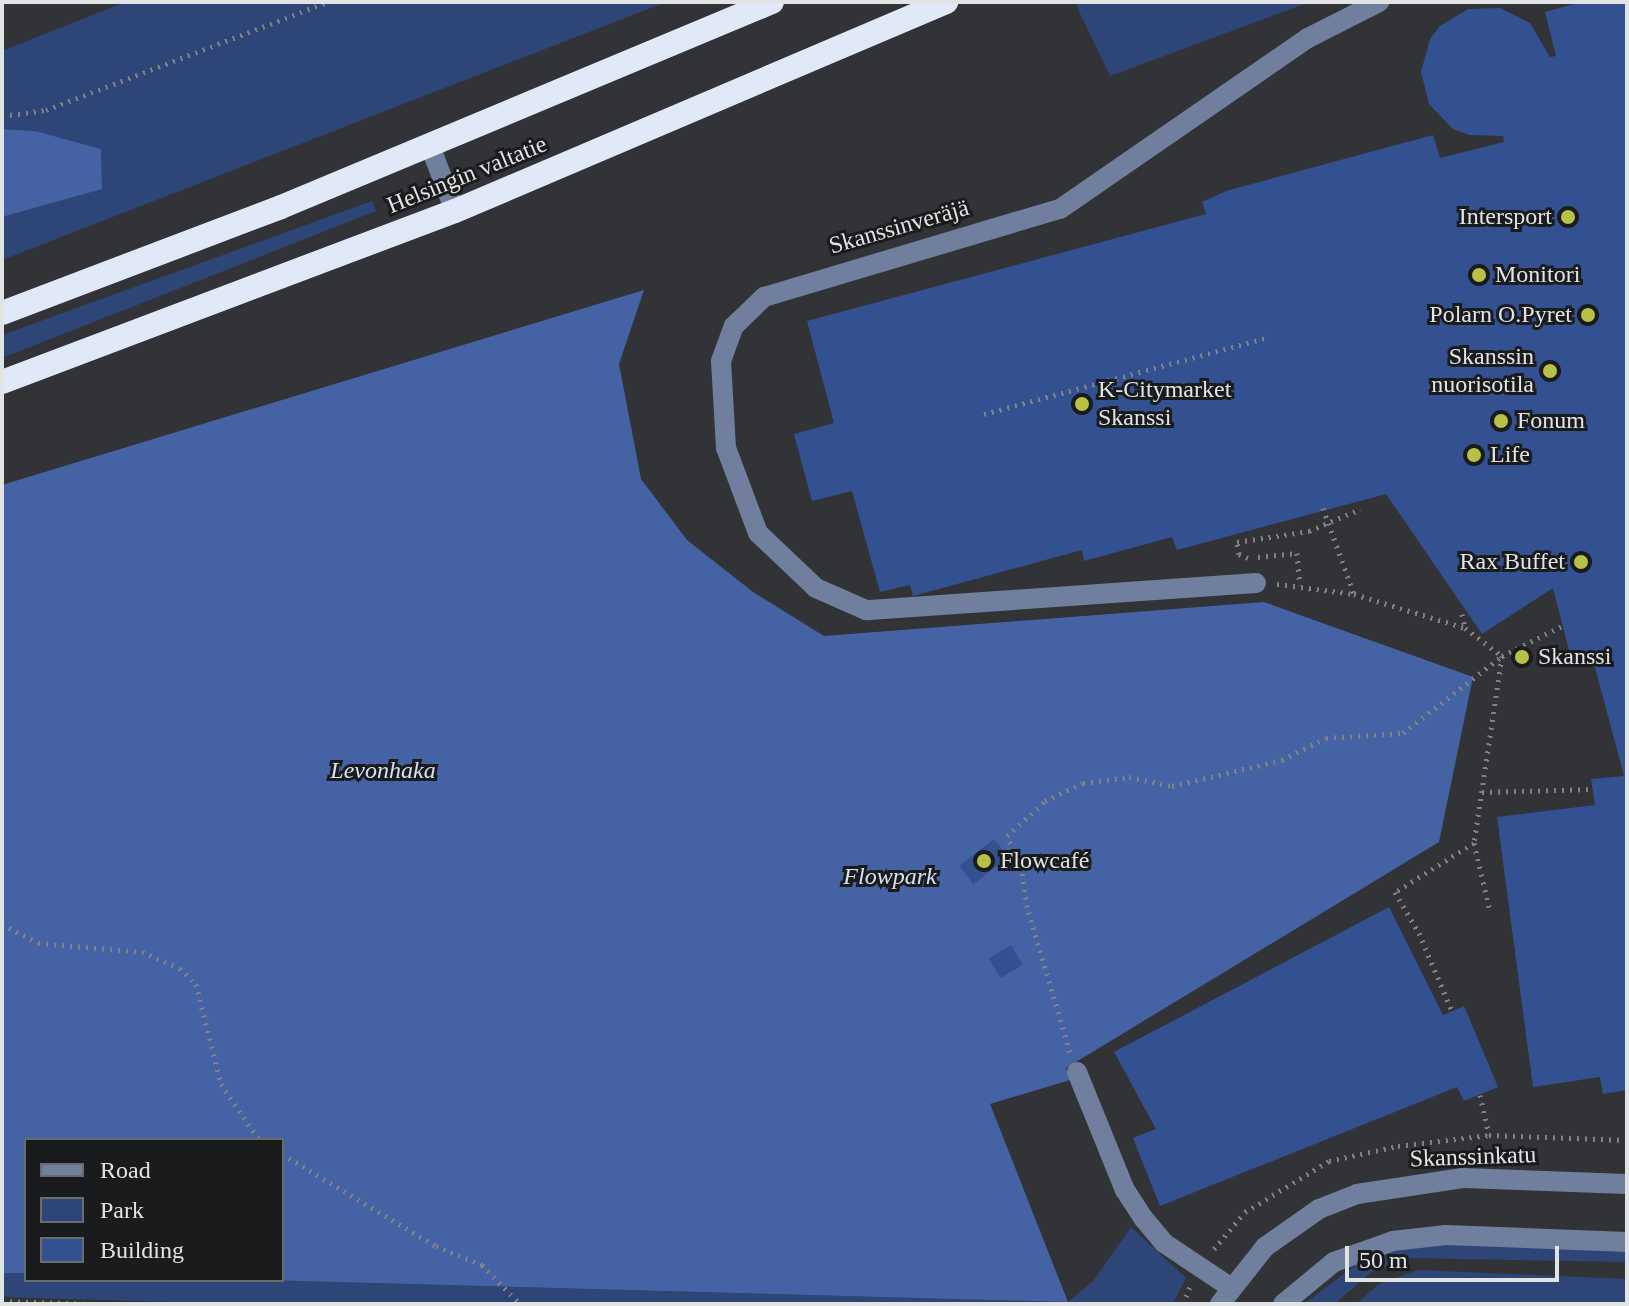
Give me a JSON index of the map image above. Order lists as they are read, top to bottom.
{
  "streets": {
    "highway": ["Helsingin valtatie"],
    "street": ["Skanssinveräjä", "Skanssinkatu"]
  },
  "parks": ["Levonhaka", "Flowpark"],
  "places": [
    "Intersport",
    "Monitori",
    "Polarn O.Pyret",
    "Skanssin nuorisotila",
    "K-Citymarket Skanssi",
    "Fonum",
    "Life",
    "Rax Buffet",
    "Skanssi",
    "Flowcafé"
  ],
  "legend": ["Road", "Park", "Building"],
  "scale_bar": "50 m"
}
